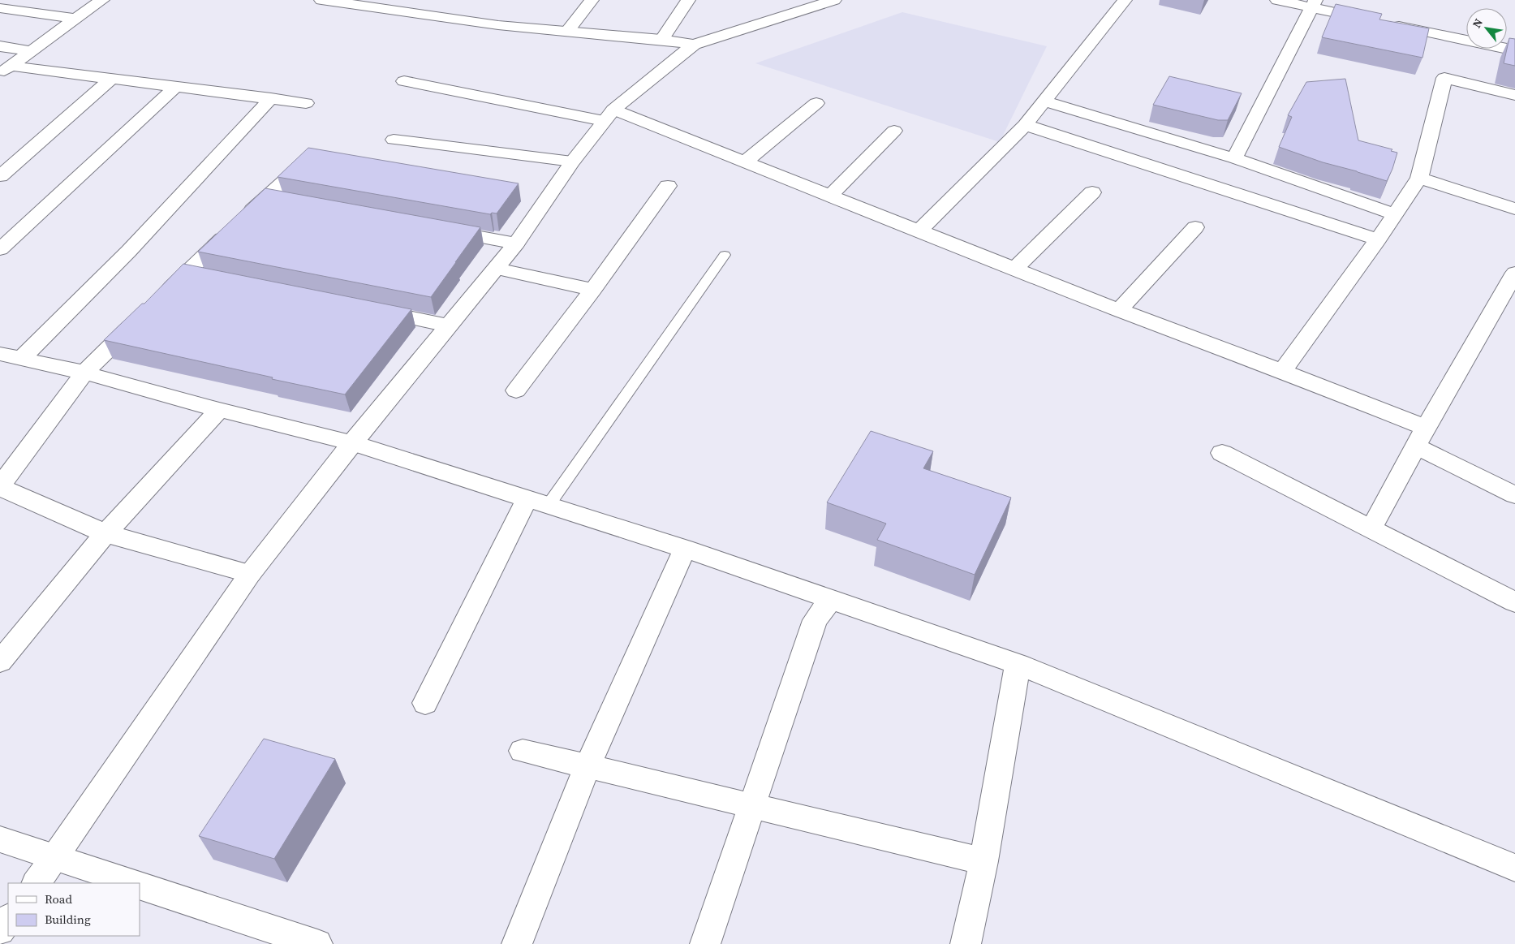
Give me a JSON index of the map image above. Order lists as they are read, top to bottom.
{
  "legend": ["Road", "Building"],
  "north": "top left"
}
